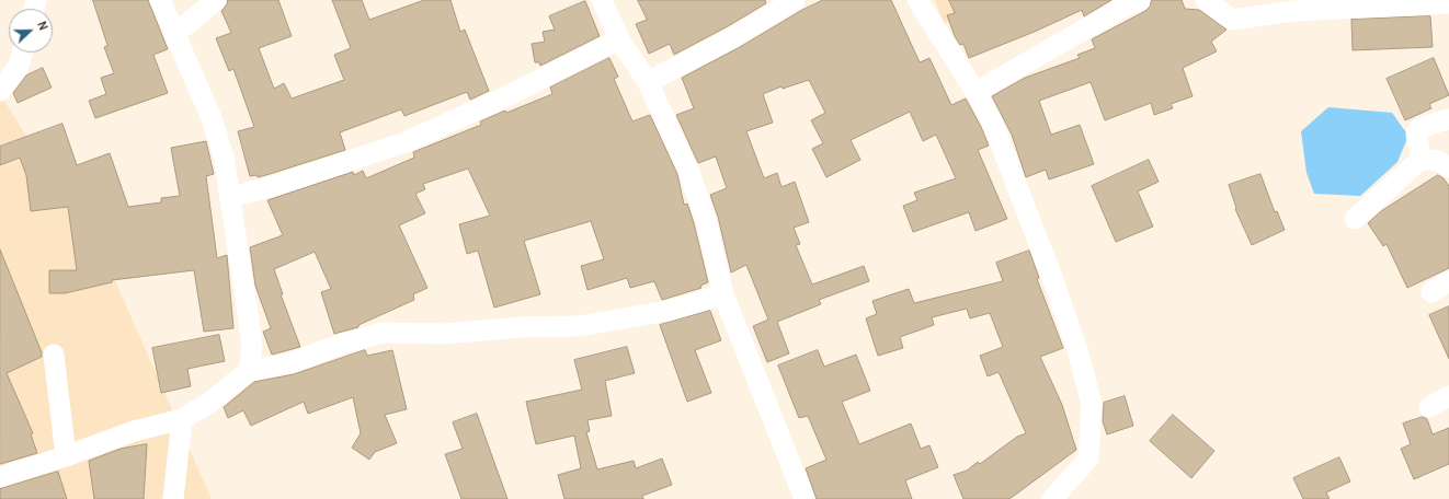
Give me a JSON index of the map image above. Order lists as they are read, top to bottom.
{
  "north": "right"
}
